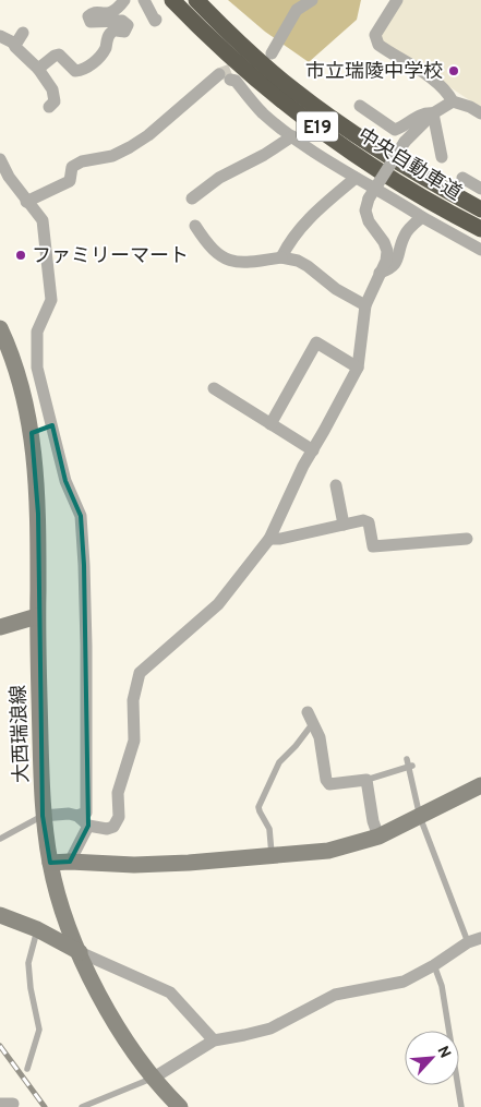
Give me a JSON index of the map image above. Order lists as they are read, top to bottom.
{
  "streets": {
    "highway": ["E19", "中央自動車道"],
    "main road": ["大西瑞浪線"]
  },
  "places": ["市立瑞陵中学校", "ファミリーマート"],
  "north": "top right"
}
